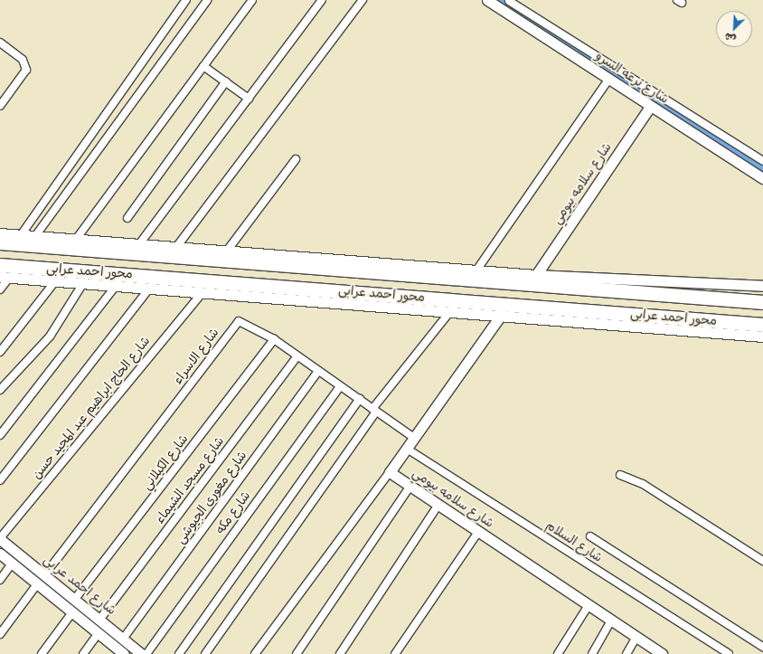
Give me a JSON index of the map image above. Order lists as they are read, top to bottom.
{
  "streets": {
    "highway": ["محور احمد عرابى"],
    "street": [
      "شارع ترعه السرو",
      "شارع سلامه بيومي",
      "شارع الاسراء",
      "شارع الحاج ابراهيم عبد المجيد حسن",
      "شارع الكيلاني",
      "شارع مسجد الشيماء",
      "شارع مغورى الجيوشى",
      "شارع مكه",
      "شارع السلام",
      "شارع احمد عرابى"
    ]
  },
  "crossings": [
    ["شارع ترعه السرو", "شارع سلامه بيومي"],
    ["شارع سلامه بيومي", "شارع الاسراء"],
    ["شارع سلامه بيومي", "شارع السلام"],
    ["شارع الاسراء", "شارع الكيلاني"],
    ["شارع الاسراء", "شارع مسجد الشيماء"],
    ["شارع الاسراء", "شارع مغورى الجيوشى"],
    ["شارع الاسراء", "شارع مكه"],
    ["شارع الاسراء", "شارع احمد عرابى"],
    ["شارع الحاج ابراهيم عبد المجيد حسن", "شارع احمد عرابى"],
    ["شارع الكيلاني", "شارع احمد عرابى"],
    ["شارع مسجد الشيماء", "شارع احمد عرابى"],
    ["شارع مغورى الجيوشى", "شارع احمد عرابى"]
  ],
  "north": "bottom left"
}
